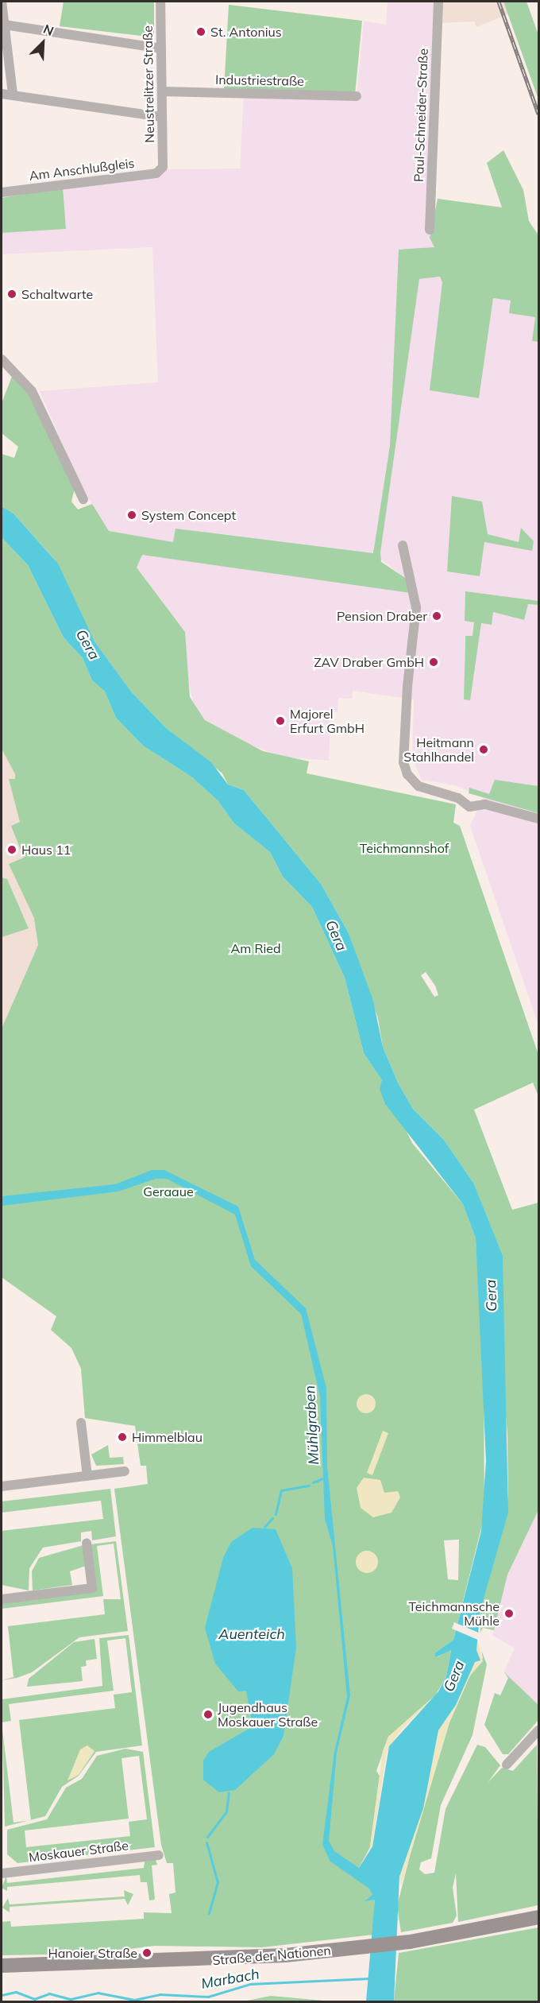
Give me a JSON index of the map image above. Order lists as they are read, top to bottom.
{
  "streets": {
    "main road": ["Straße der Nationen"],
    "street": [
      "Industriestraße",
      "Neustrelitzer Straße",
      "Paul-Schneider-Straße",
      "Am Anschlußgleis",
      "Moskauer Straße"
    ]
  },
  "crossings": [
    ["Industriestraße", "Neustrelitzer Straße"],
    ["Neustrelitzer Straße", "Am Anschlußgleis"]
  ],
  "water": [
    "Gera",
    "Mühlgraben",
    "Auenteich",
    "Marbach"
  ],
  "parks": ["Teichmannshof", "Am Ried", "Geraaue"],
  "places": [
    "St. Antonius",
    "Schaltwarte",
    "System Concept",
    "Pension Draber",
    "ZAV Draber GmbH",
    "Majorel Erfurt GmbH",
    "Heitmann Stahlhandel",
    "Haus 11",
    "Himmelblau",
    "Teichmannsche Mühle",
    "Jugendhaus Moskauer Straße",
    "Hanoier Straße"
  ],
  "north": "top right"
}
